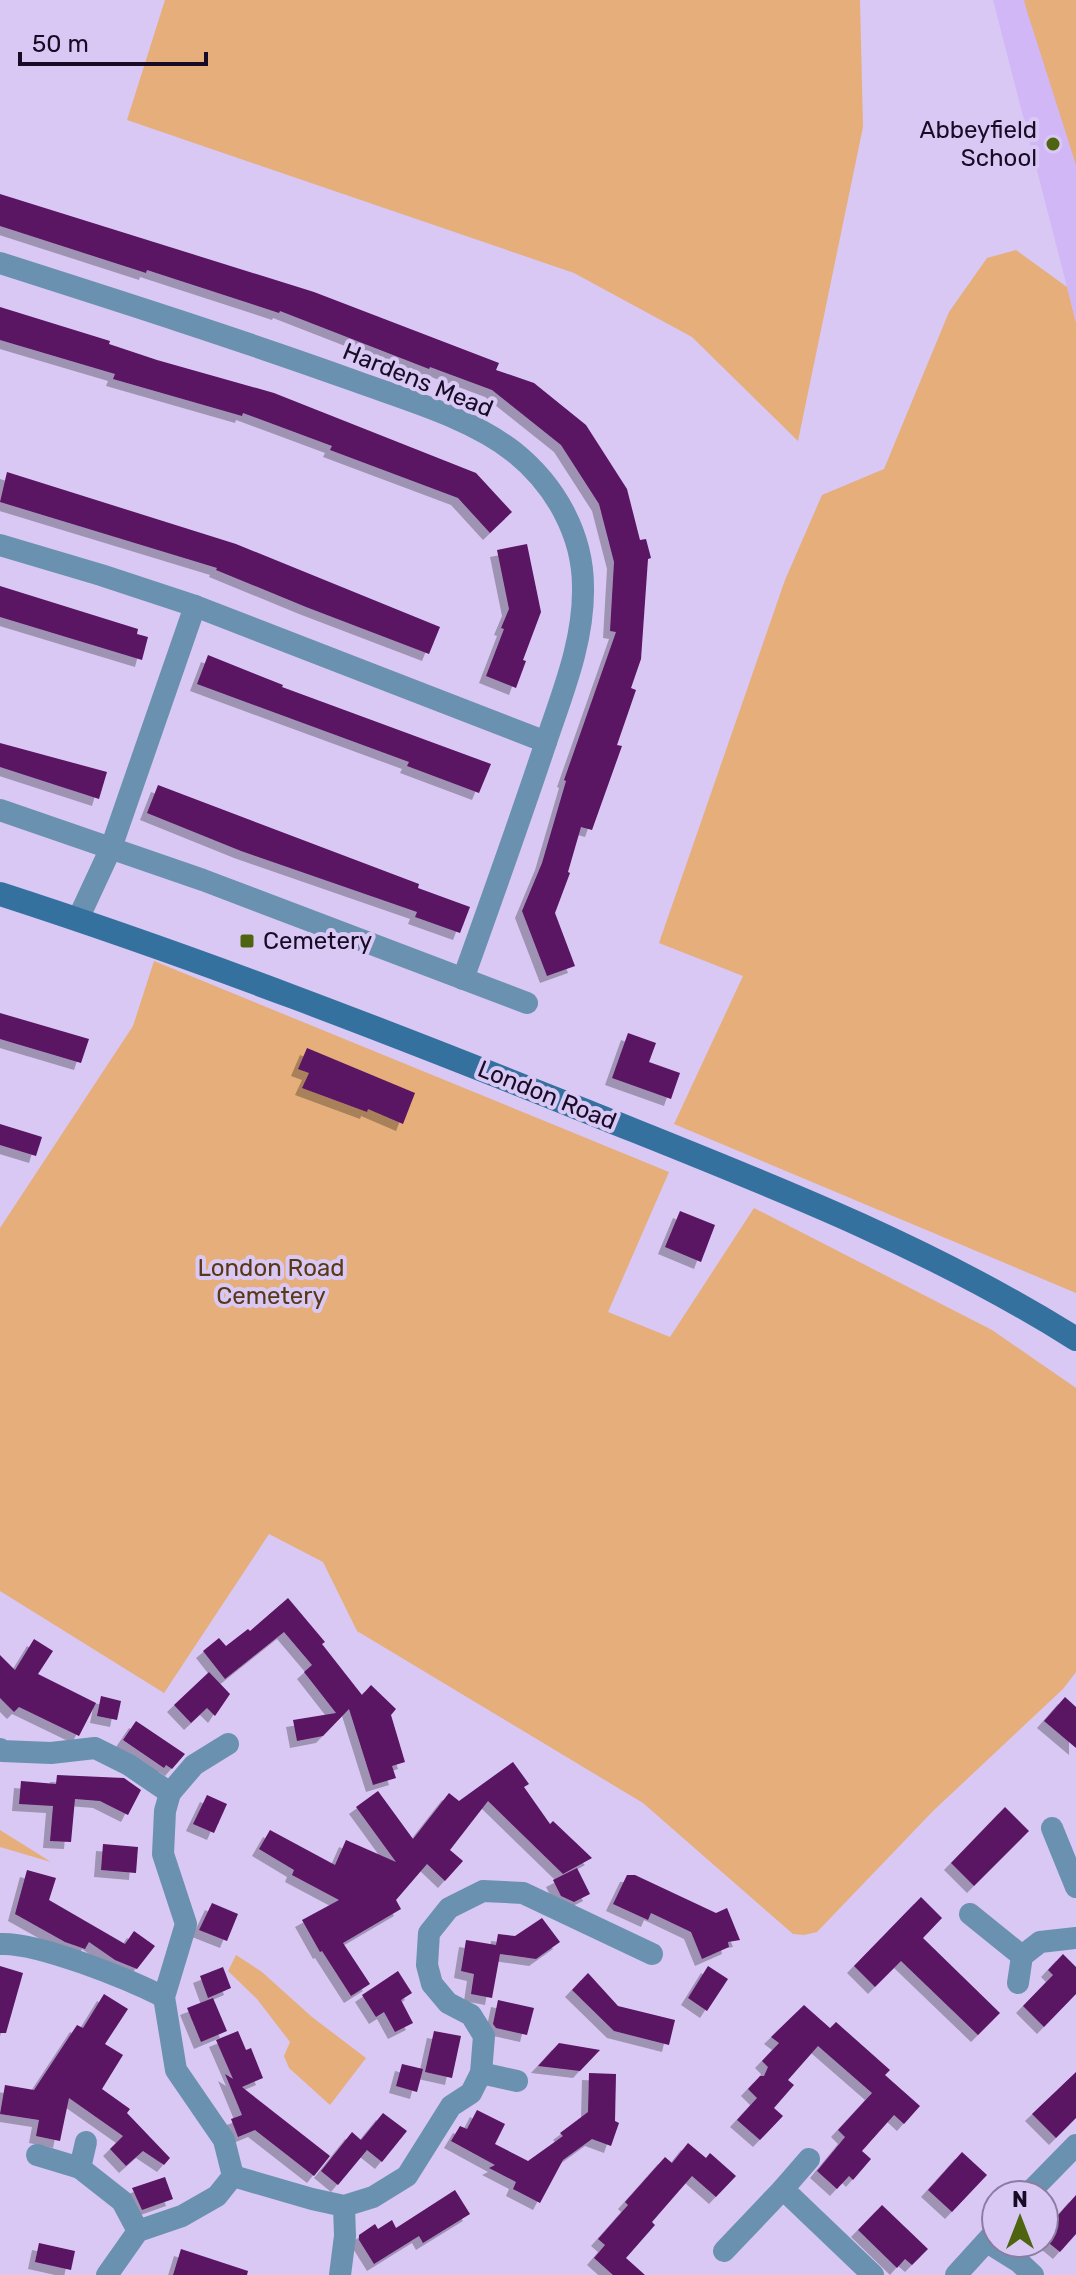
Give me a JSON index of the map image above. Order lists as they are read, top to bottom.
{
  "streets": {
    "street": ["Hardens Mead", "London Road"]
  },
  "parks": ["London Road Cemetery"],
  "places": {
    "other": ["Abbeyfield School"],
    "transit": ["Cemetery"]
  },
  "scale_bar": "50 m",
  "north": "top"
}
